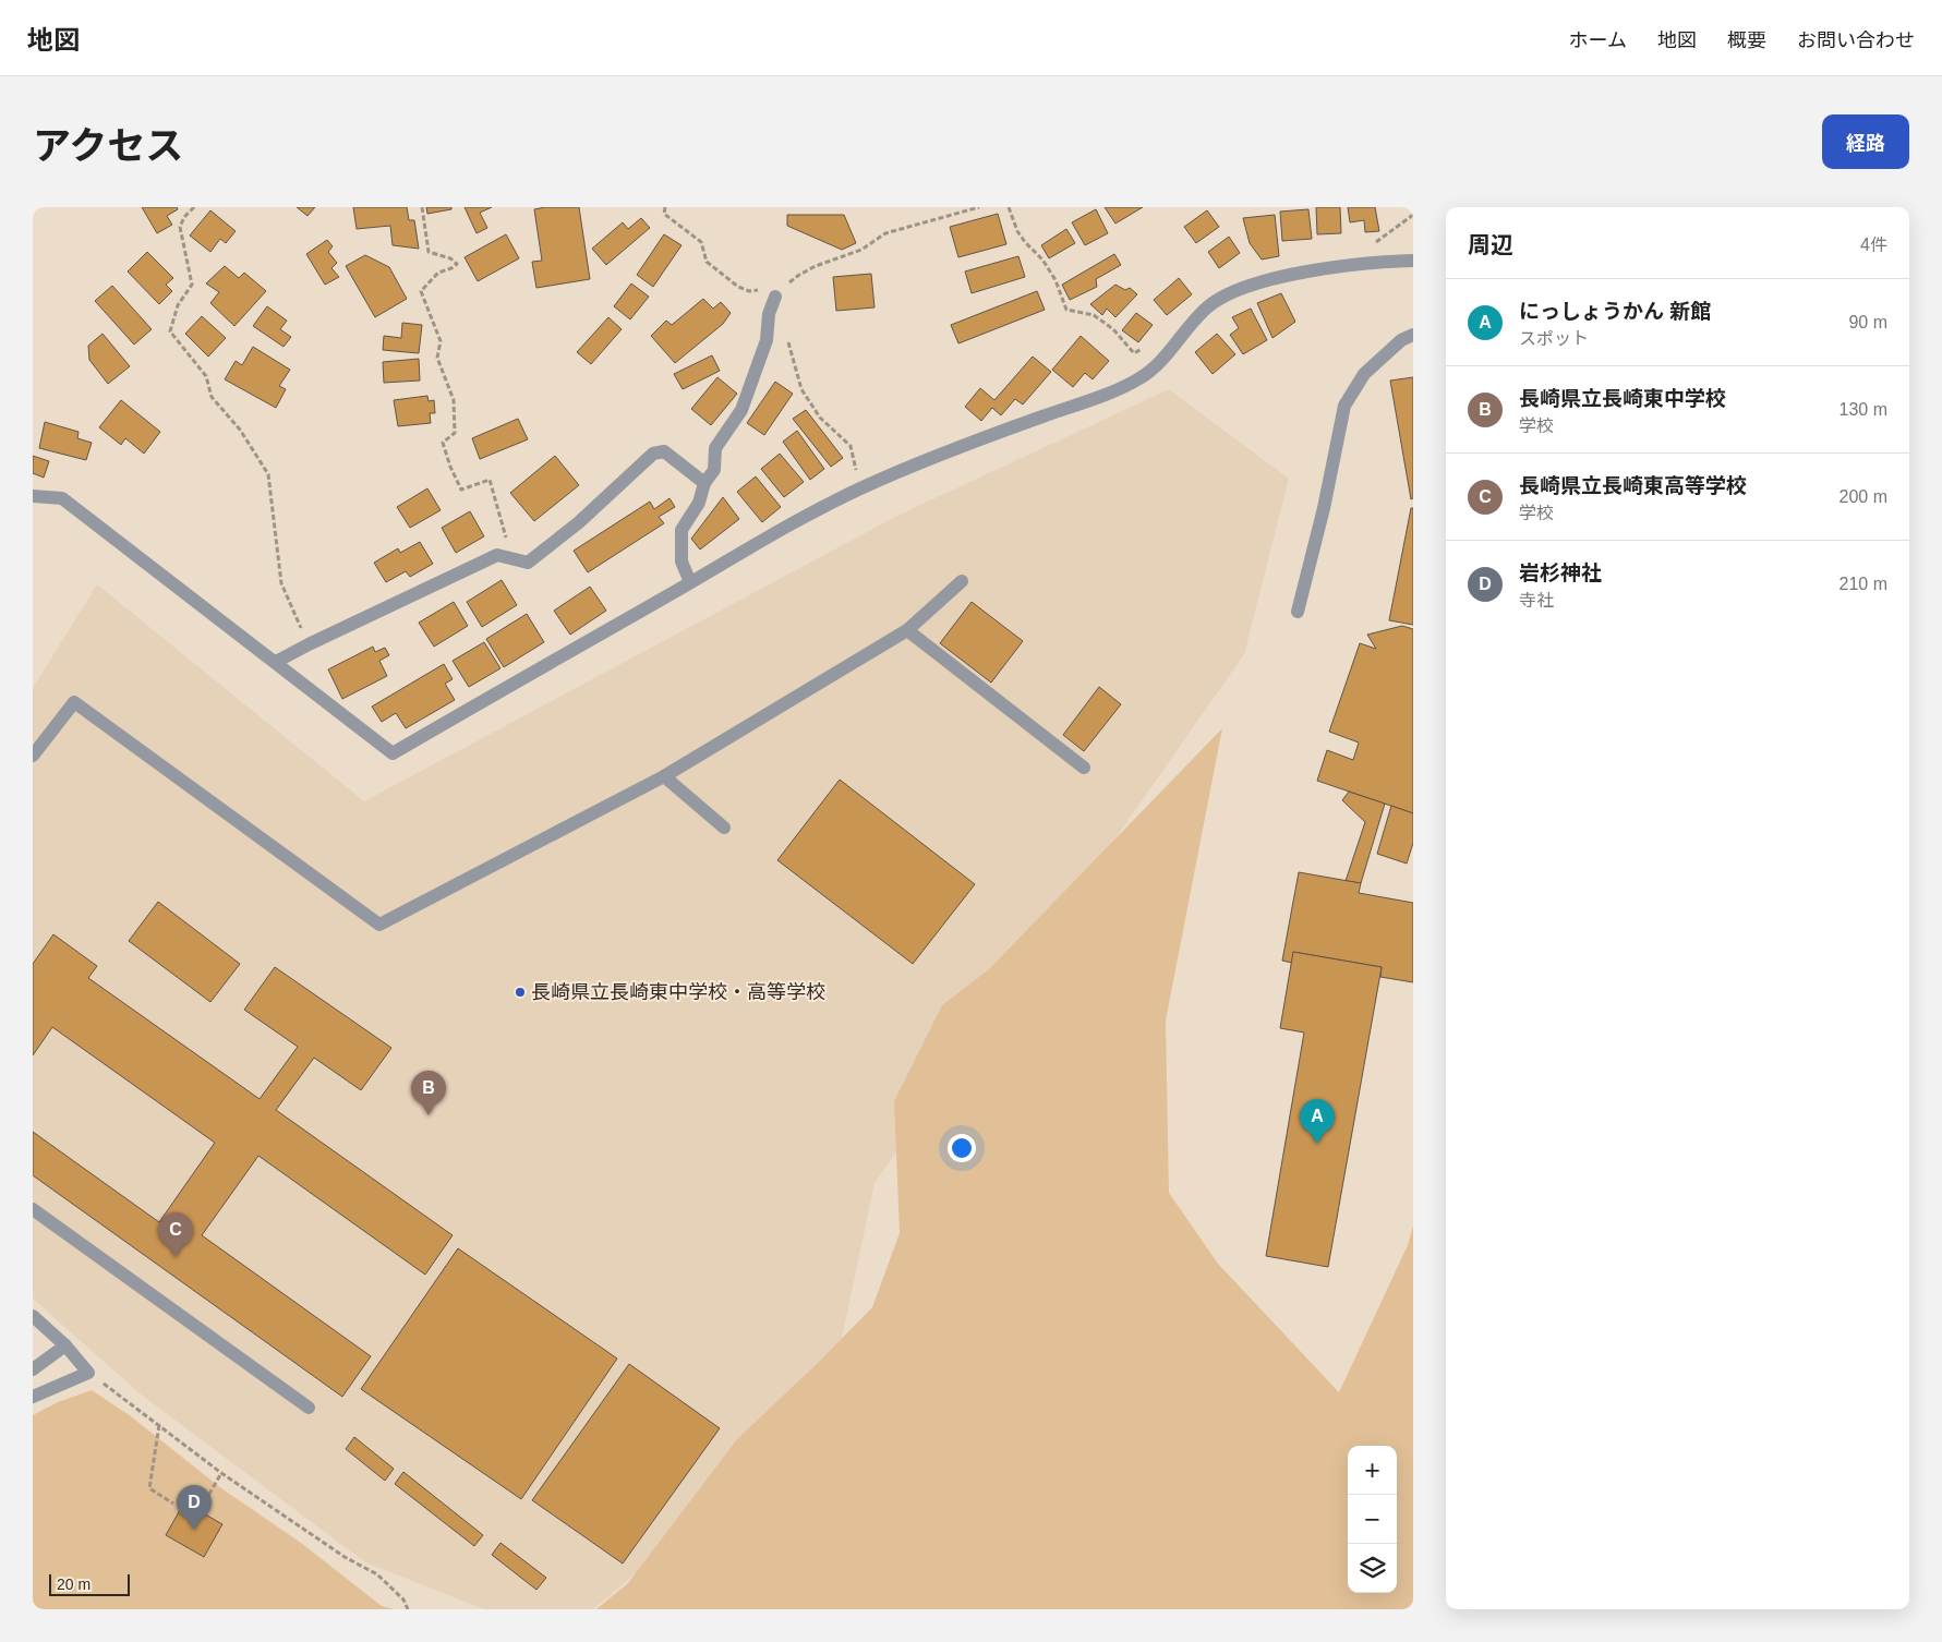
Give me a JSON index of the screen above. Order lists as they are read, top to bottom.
{
  "places": ["長崎県立長崎東中学校・高等学校"],
  "scale_bar": "20 m",
  "page": {
    "header": "地図",
    "nav": [
      "ホーム",
      "地図",
      "概要",
      "お問い合わせ"
    ],
    "title": "アクセス",
    "buttons": "経路",
    "heading": ["周辺", "4件"],
    "list": [
      {
        "mark": "A",
        "name": "にっしょうかん 新館",
        "note": "スポット",
        "value": "90 m"
      },
      {
        "mark": "B",
        "name": "長崎県立長崎東中学校",
        "note": "学校",
        "value": "130 m"
      },
      {
        "mark": "C",
        "name": "長崎県立長崎東高等学校",
        "note": "学校",
        "value": "200 m"
      },
      {
        "mark": "D",
        "name": "岩杉神社",
        "note": "寺社",
        "value": "210 m"
      }
    ],
    "pins": [
      "B",
      "A",
      "C",
      "D"
    ],
    "map_buttons": ["+", "−"],
    "scale": "20 m"
  }
}
